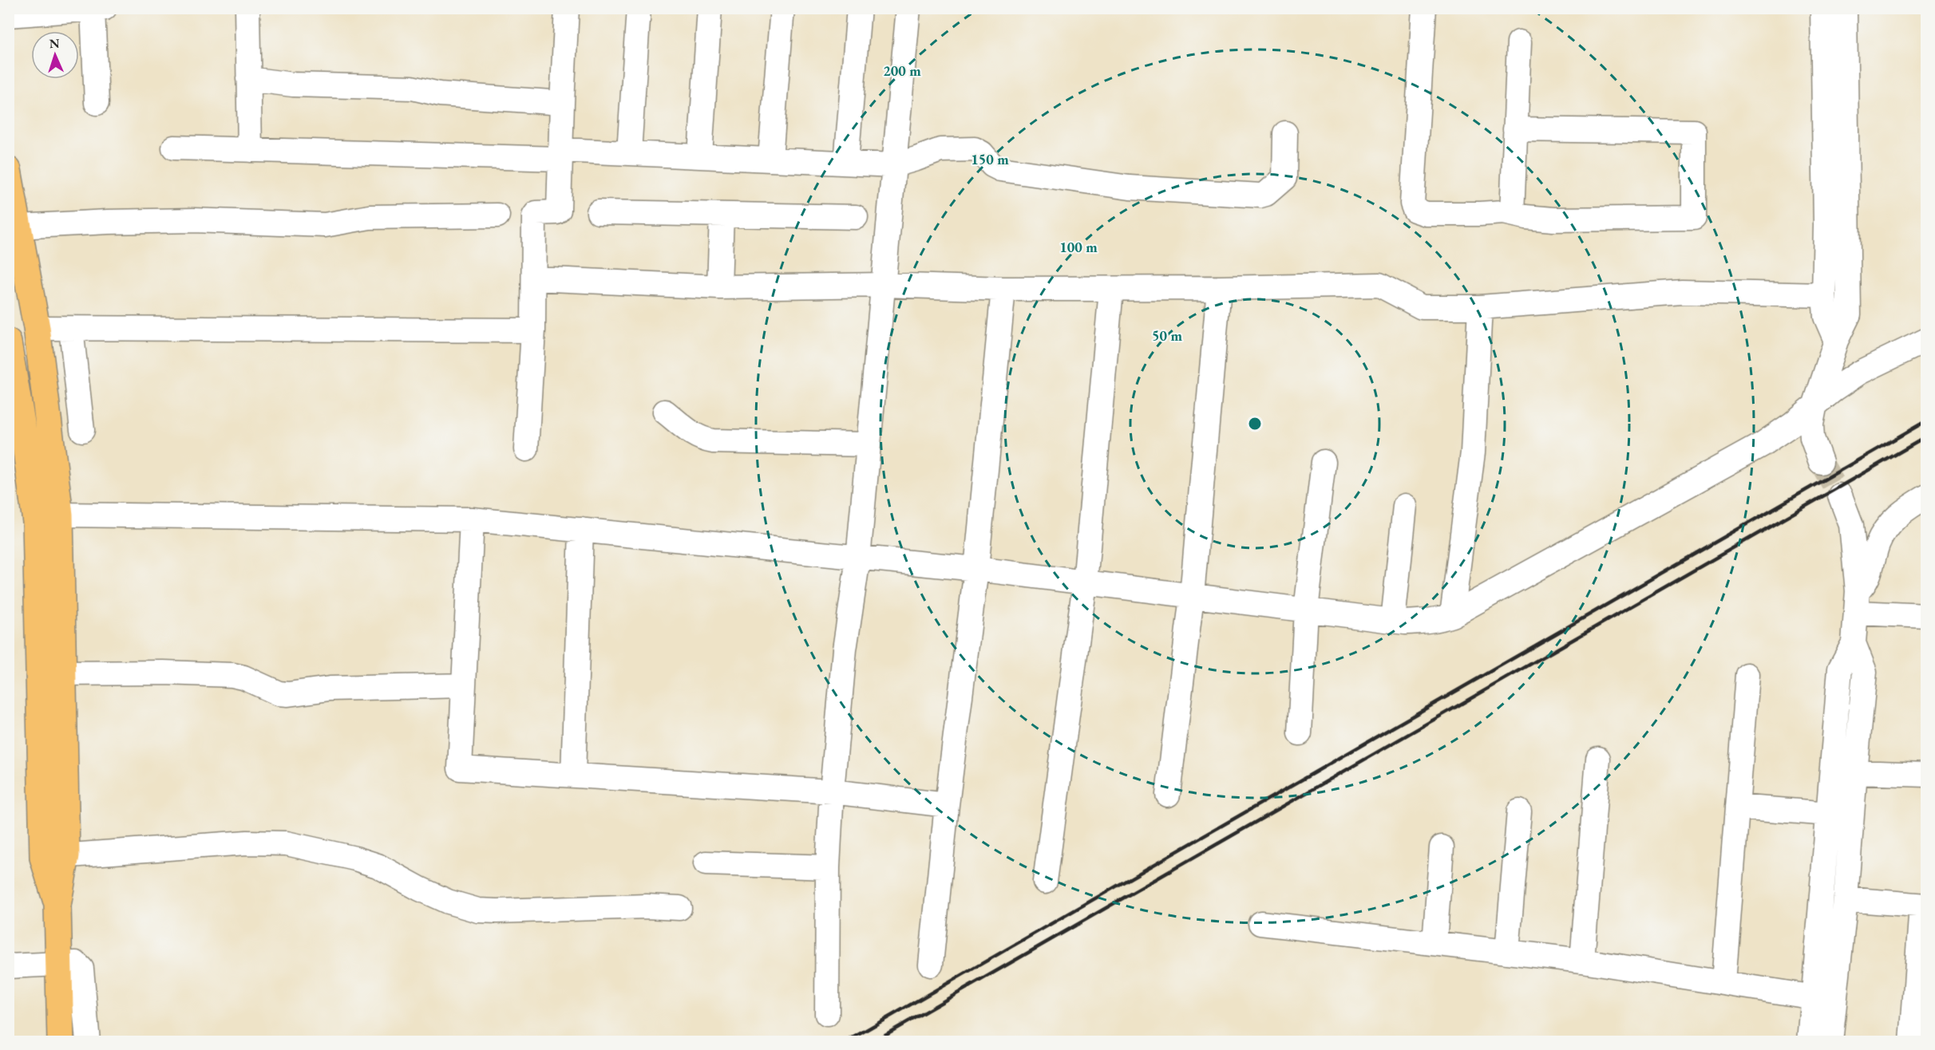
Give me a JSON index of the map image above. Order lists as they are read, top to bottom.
{
  "north": "top",
  "rings": [
    "200 m",
    "150 m",
    "100 m",
    "50 m"
  ]
}
